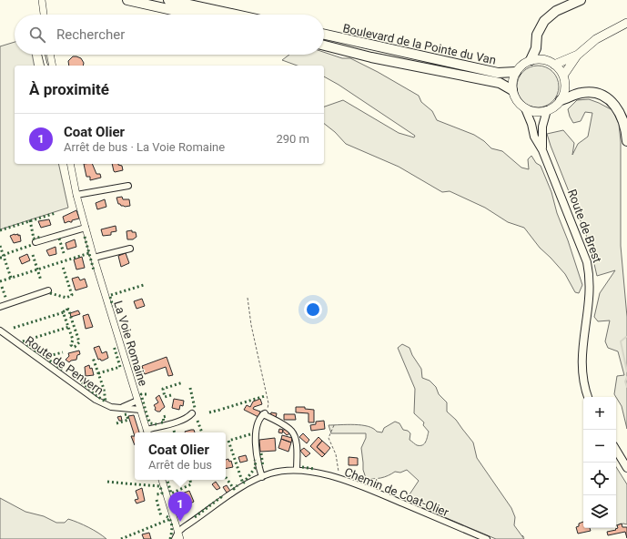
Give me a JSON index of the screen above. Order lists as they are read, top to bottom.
{
  "streets": {
    "highway": ["Boulevard de la Pointe du Van"],
    "main road": ["Route de Brest"],
    "street": ["La Voie Romaine", "Route de Penvern", "Chemin de Coat-Olier"]
  },
  "crossings": [
    ["Boulevard de la Pointe du Van", "Route de Brest"],
    ["La Voie Romaine", "Route de Penvern"]
  ],
  "page": {
    "search": "Rechercher",
    "heading": "À proximité",
    "list": [
      {
        "mark": "1",
        "name": "Coat Olier",
        "note": "Arrêt de bus · La Voie Romaine",
        "value": "290 m"
      }
    ],
    "map_buttons": ["+", "−"],
    "popup": ["Coat Olier", "Arrêt de bus"],
    "pins": "1"
  }
}
